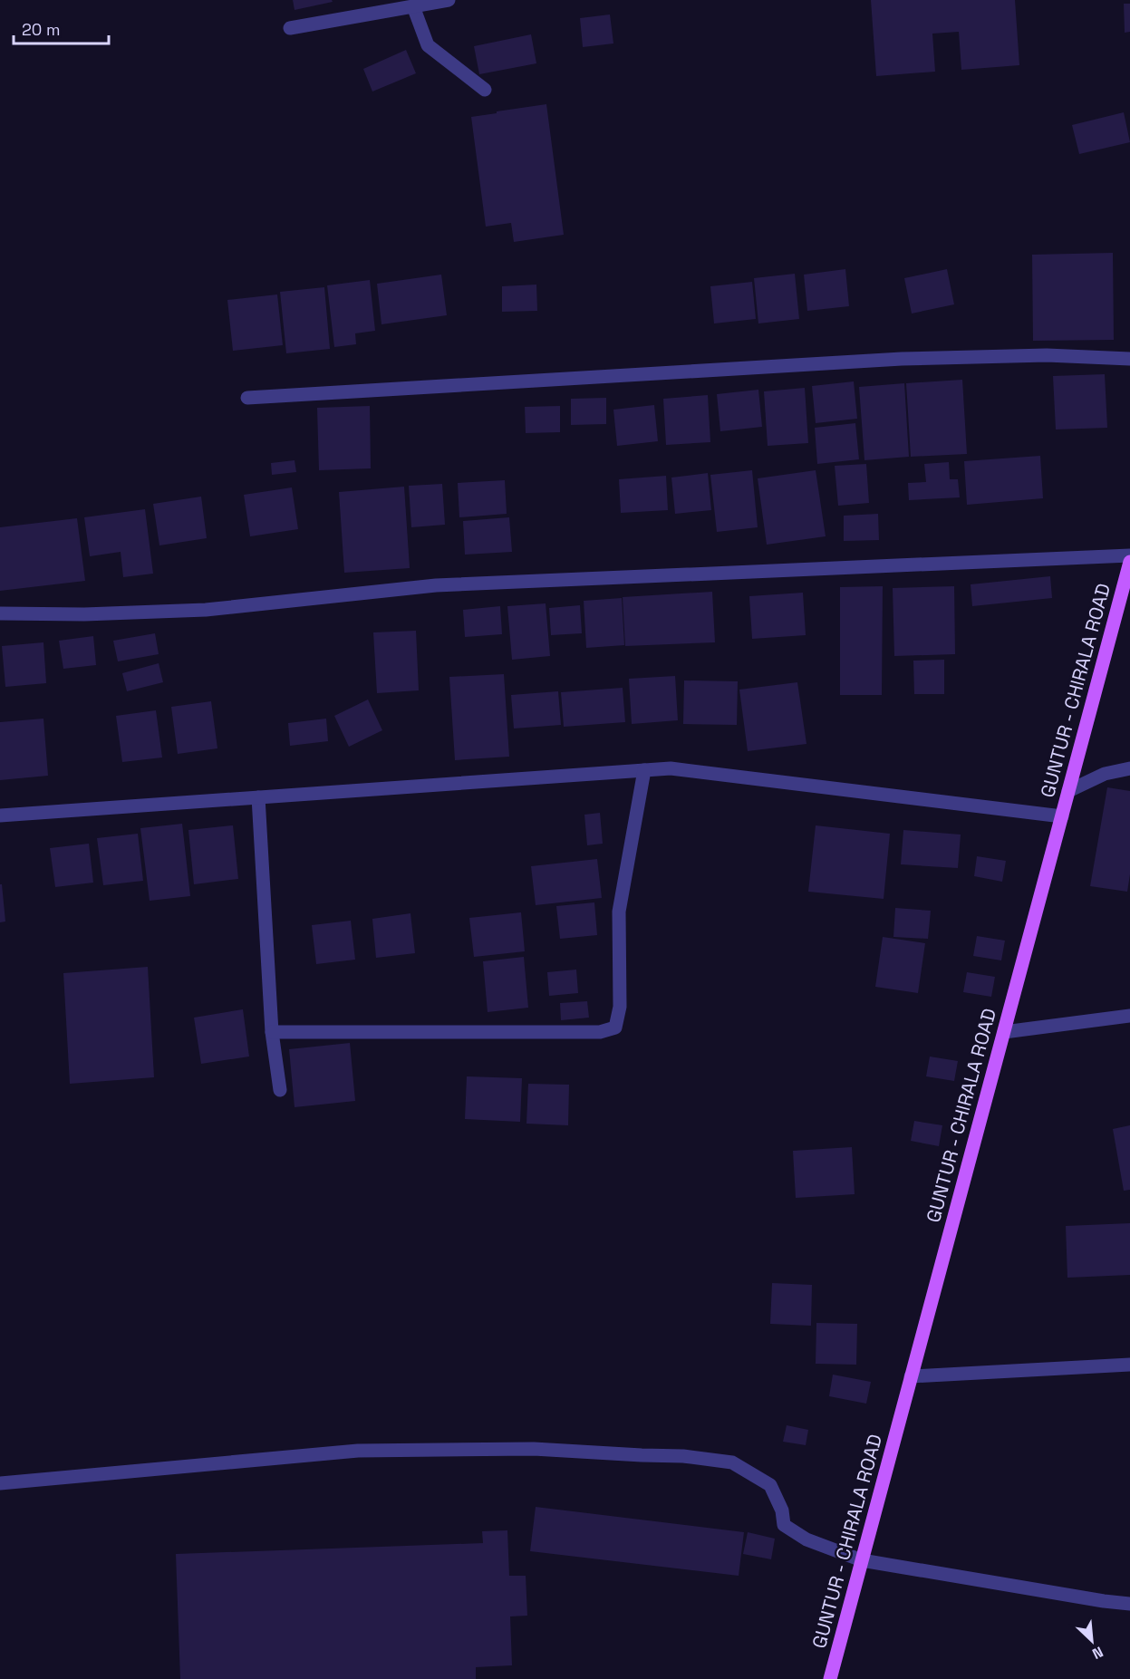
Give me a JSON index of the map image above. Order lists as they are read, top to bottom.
{
  "streets": {
    "main road": ["GUNTUR - CHIRALA ROAD"]
  },
  "scale_bar": "20 m",
  "north": "bottom right"
}
